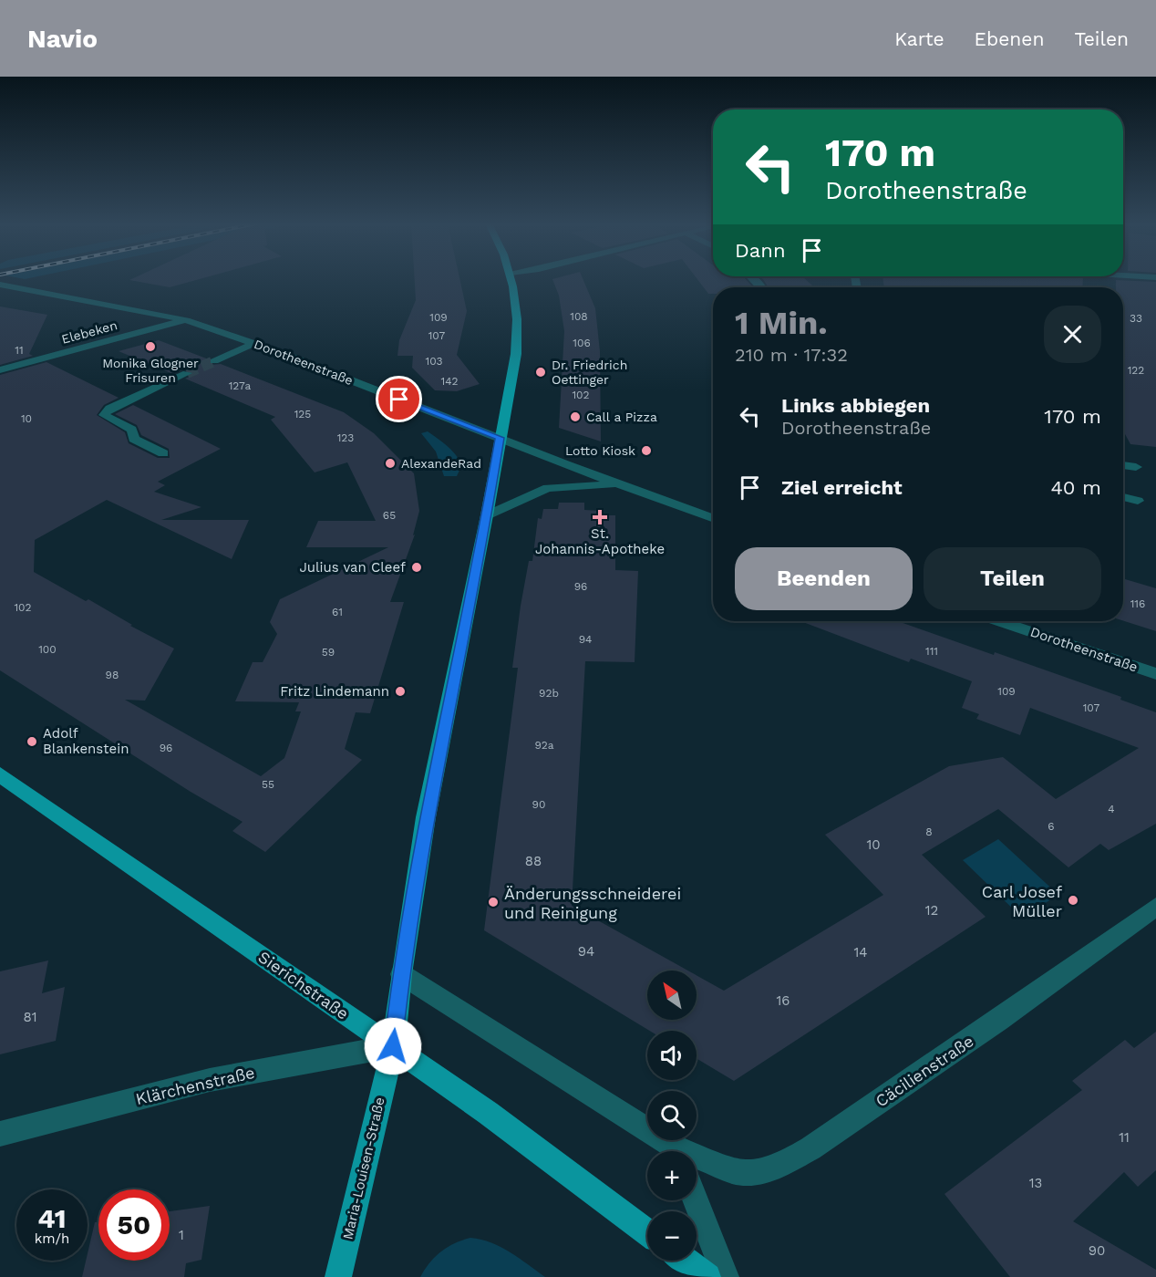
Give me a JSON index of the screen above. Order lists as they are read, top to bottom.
{
  "streets": {
    "main road": ["Sierichstraße", "Maria-Louisen-Straße"],
    "street": [
      "Elebeken",
      "Dorotheenstraße",
      "Cäcilienstraße",
      "Klärchenstraße"
    ]
  },
  "crossings": [
    ["Elebeken", "Dorotheenstraße"],
    ["Dorotheenstraße", "Maria-Louisen-Straße"],
    ["Sierichstraße", "Klärchenstraße"],
    ["Sierichstraße", "Maria-Louisen-Straße"],
    ["Klärchenstraße", "Maria-Louisen-Straße"]
  ],
  "places": {
    "other": [
      "Monika Glogner Frisuren",
      "Dr. Friedrich Oettinger",
      "Call a Pizza",
      "Lotto Kiosk",
      "AlexandeRad",
      "Julius van Cleef",
      "Fritz Lindemann",
      "Adolf Blankenstein",
      "Carl Josef Müller",
      "Änderungsschneiderei und Reinigung"
    ],
    "health": ["St. Johannis-Apotheke"]
  },
  "house_numbers": [
    "108",
    "109",
    "33",
    "107",
    "106",
    "11",
    "103",
    "122",
    "142",
    "127a",
    "102",
    "125",
    "10",
    "123",
    "65",
    "96",
    "116",
    "102",
    "61",
    "94",
    "100",
    "111",
    "59",
    "98",
    "109",
    "92b",
    "107",
    "92a",
    "96",
    "55",
    "90",
    "4",
    "6",
    "8",
    "10",
    "88",
    "12",
    "94",
    "14",
    "16",
    "81",
    "11",
    "13",
    "1",
    "90"
  ],
  "north": "top left",
  "page": {
    "header": "Navio",
    "nav": ["Karte", "Ebenen", "Teilen"],
    "turn": ["170 m", "Dorotheenstraße"],
    "then": "Dann",
    "heading": ["1 Min.", "210 m · 17:32"],
    "list": [
      {
        "name": "Links abbiegen",
        "note": "Dorotheenstraße",
        "value": "170 m"
      },
      {
        "name": "Ziel erreicht",
        "value": "40 m"
      }
    ],
    "buttons": ["Beenden", "Teilen"],
    "map_buttons": ["+", "−"],
    "speed": "41 km/h",
    "limit": "50"
  }
}
